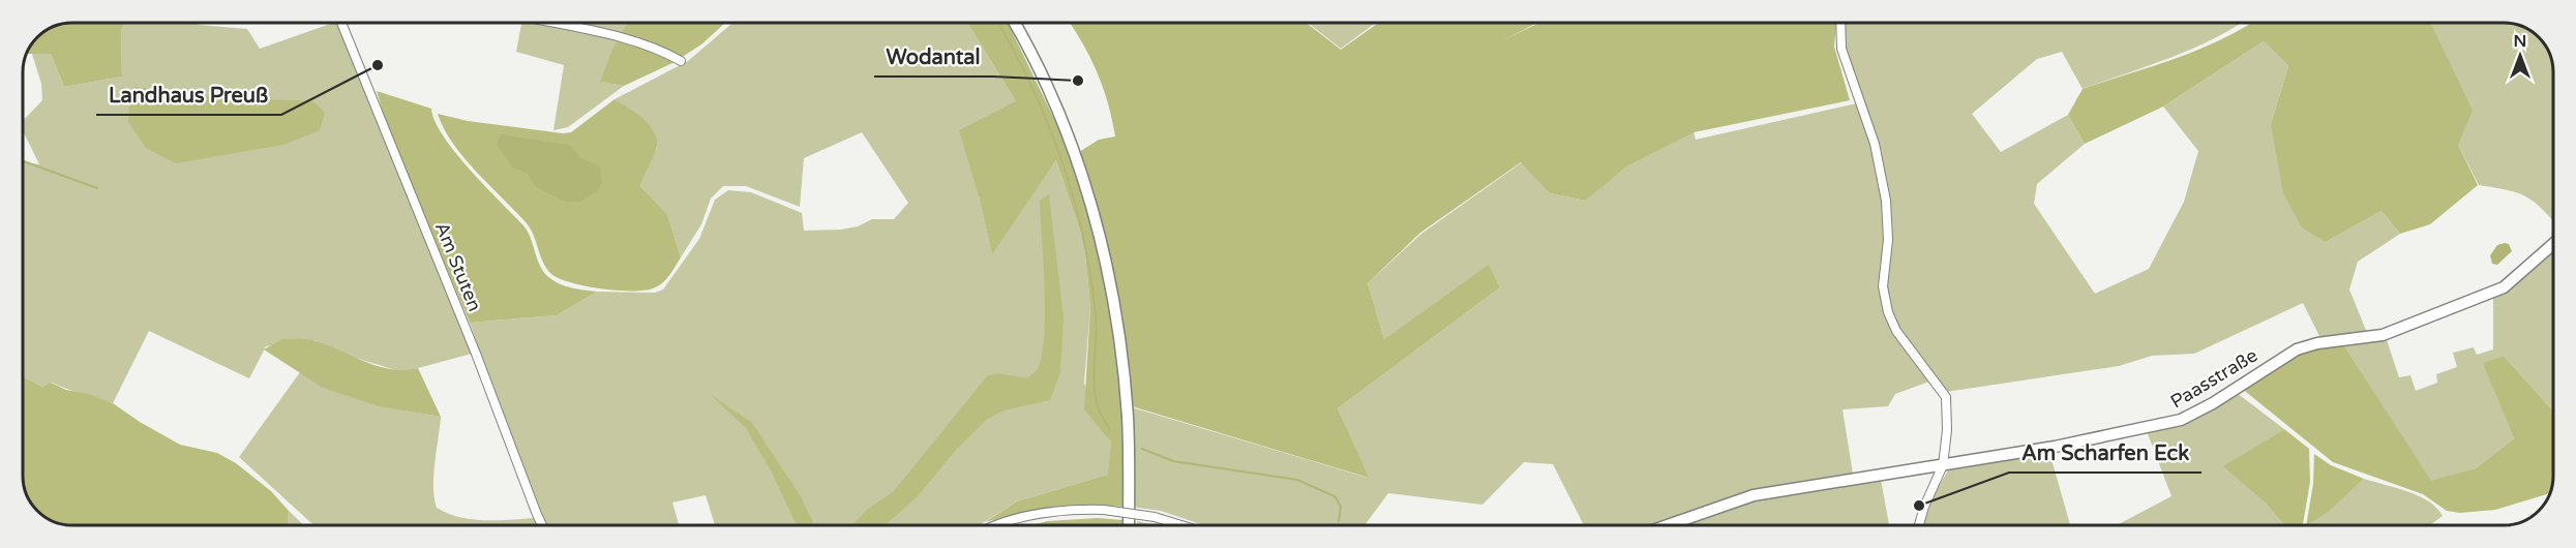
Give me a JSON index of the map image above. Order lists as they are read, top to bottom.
{
  "streets": {
    "street": ["Am Stuten", "Paasstraße"]
  },
  "places": ["Landhaus Preuß", "Wodantal", "Am Scharfen Eck"],
  "north": "top"
}
